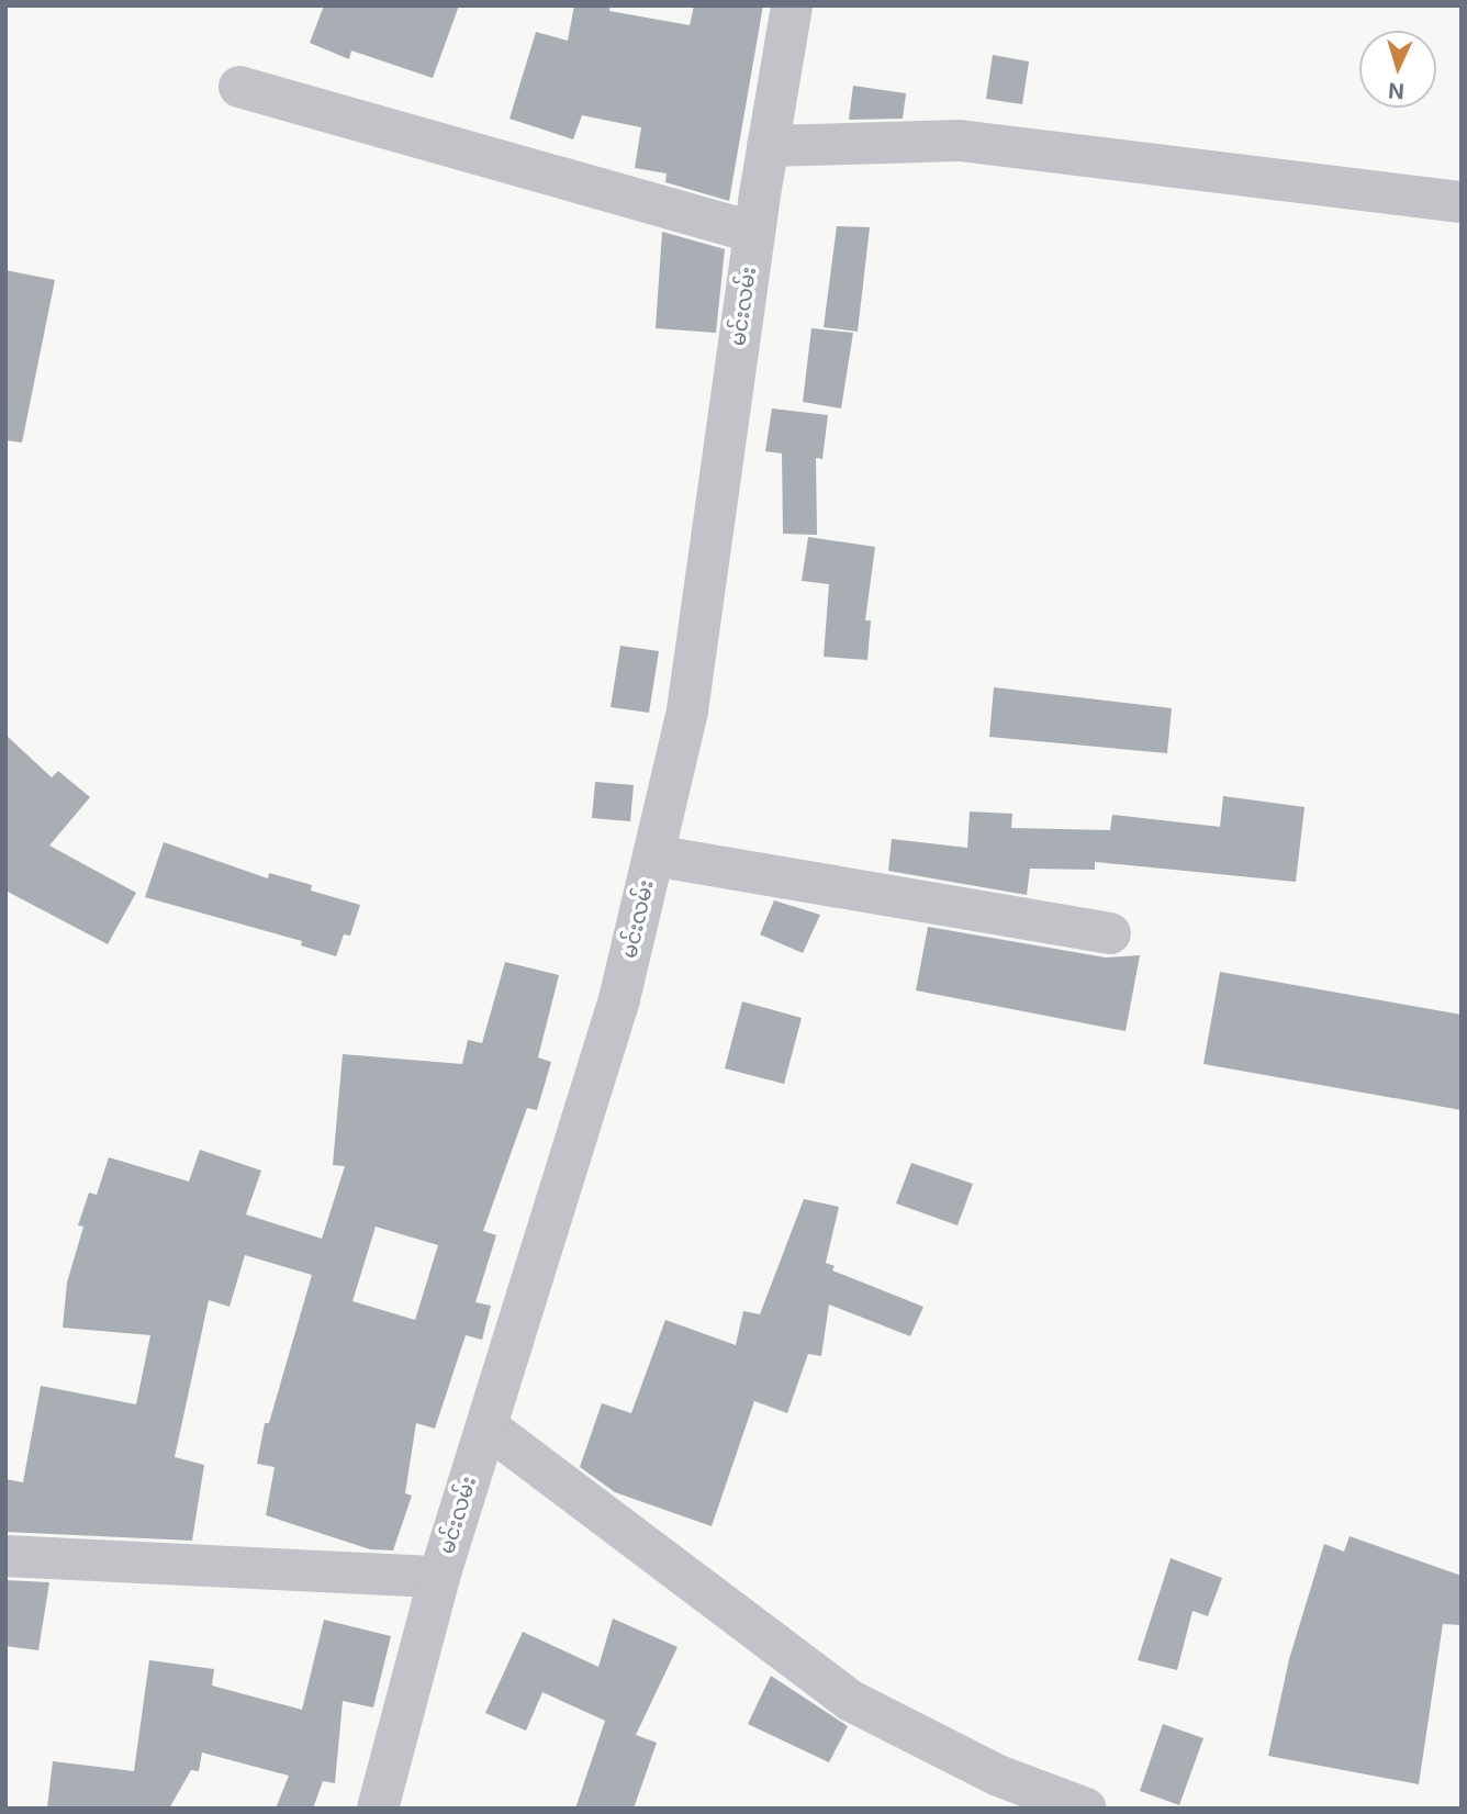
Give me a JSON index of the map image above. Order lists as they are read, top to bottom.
{
  "streets": {
    "street": ["မင်းလမ်း"]
  },
  "north": "bottom"
}
